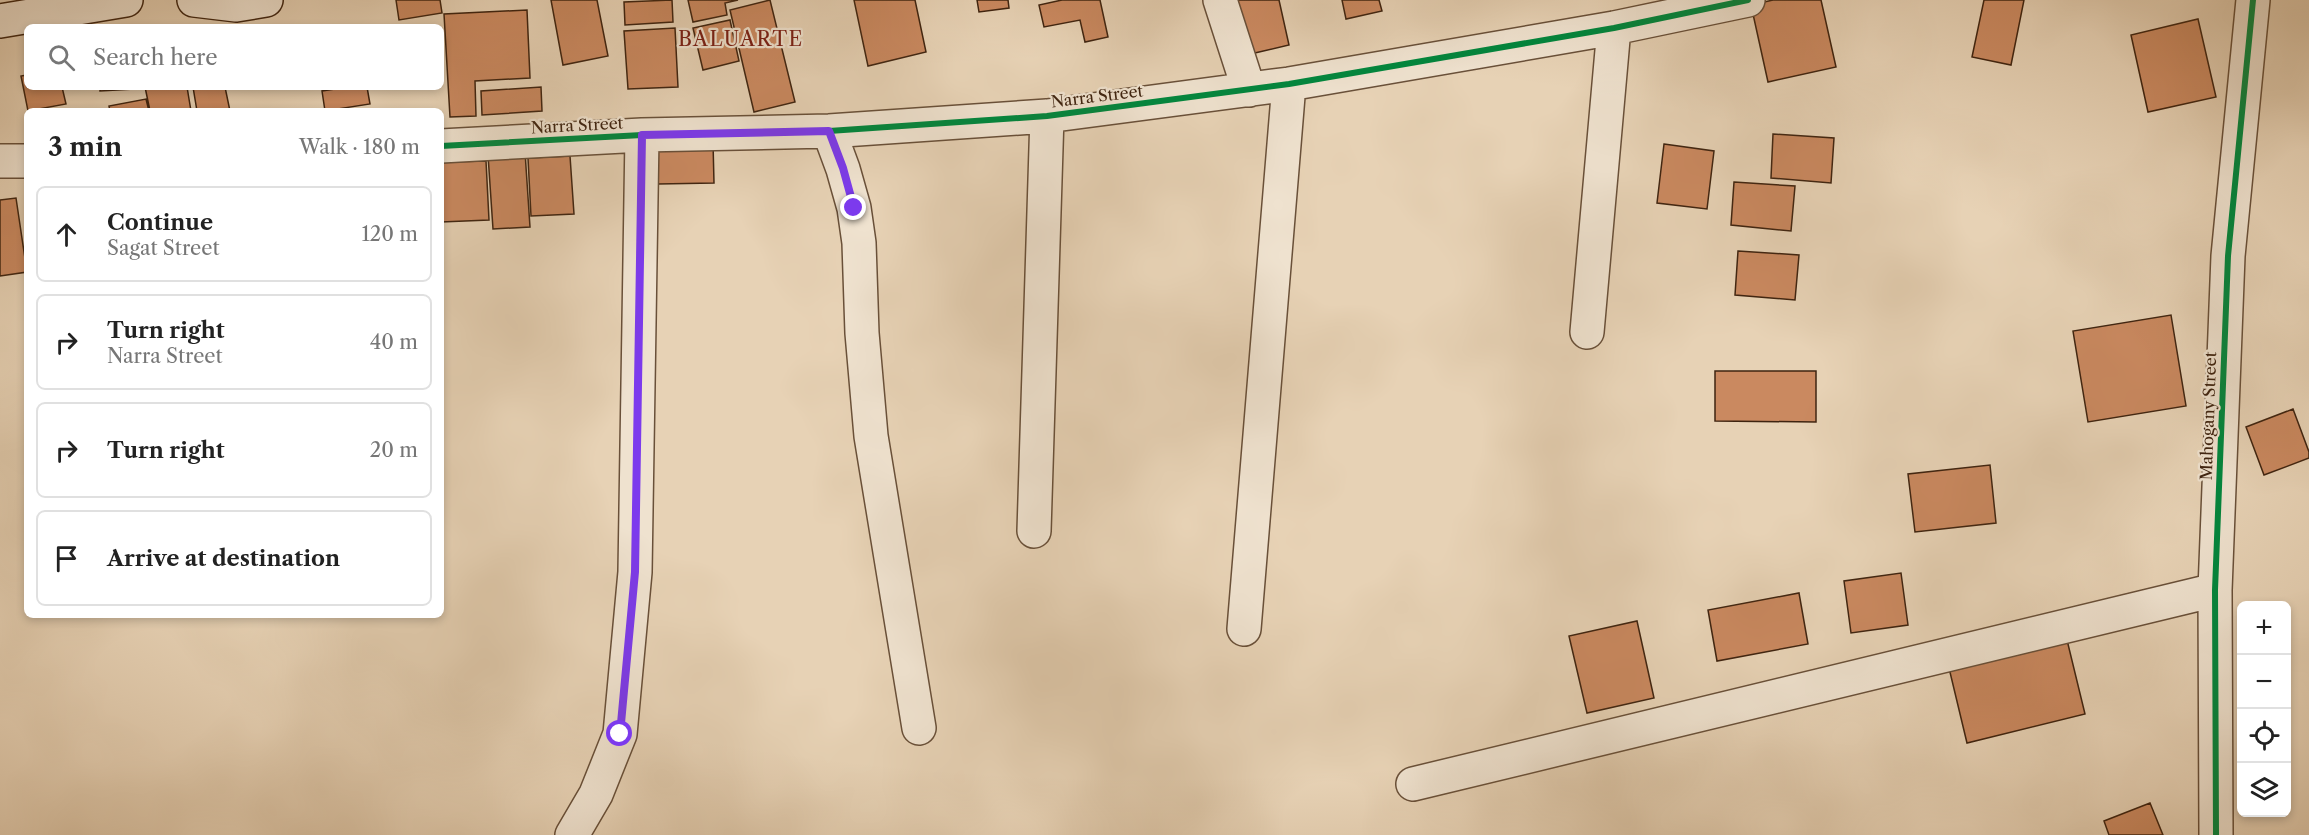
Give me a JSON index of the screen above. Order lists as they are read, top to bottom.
{
  "streets": {
    "street": ["Narra Street", "Mahogany Street"]
  },
  "districts": ["BALUARTE"],
  "page": {
    "search": "Search here",
    "heading": ["3 min", "Walk · 180 m"],
    "list": [
      ["Continue", "Sagat Street", "120 m"],
      ["Turn right", "Narra Street", "40 m"],
      ["Turn right", "20 m"],
      "Arrive at destination"
    ],
    "map_buttons": ["+", "−"]
  }
}
